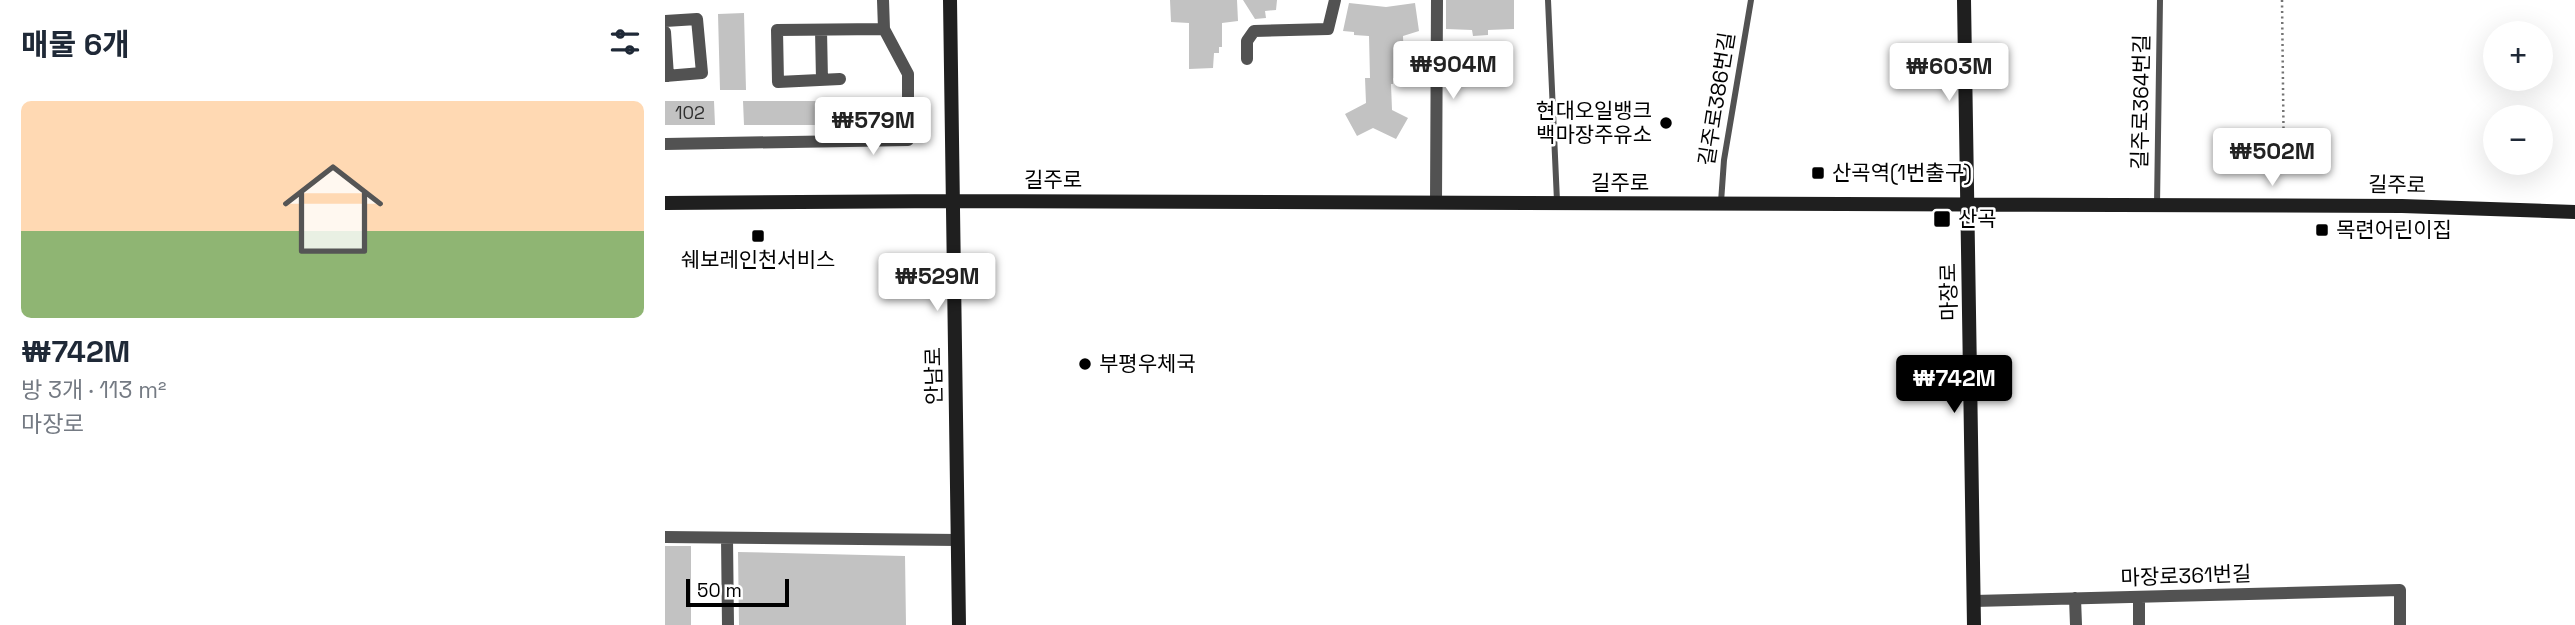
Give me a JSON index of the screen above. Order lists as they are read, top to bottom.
{
  "streets": {
    "main road": ["길주로", "마장로", "안남로"],
    "street": ["마장로361번길"],
    "lane": ["길주로386번길", "길주로364번길"]
  },
  "crossings": [
    ["길주로386번길", "길주로"],
    ["길주로364번길", "길주로"],
    ["길주로", "마장로"],
    ["길주로", "안남로"],
    ["마장로", "마장로361번길"]
  ],
  "places": {
    "other": ["현대오일뱅크 백마장주유소", "부평우체국"],
    "transit": [
      "산곡역(1번출구)",
      "산곡",
      "목련어린이집",
      "쉐보레인천서비스"
    ]
  },
  "house_numbers": ["102"],
  "scale_bar": "50 m",
  "page": {
    "heading": "매물 6개",
    "map_buttons": ["+", "−"],
    "price": [
      "₩904M",
      "₩603M",
      "₩579M",
      "₩502M",
      "₩529M",
      "₩742M"
    ],
    "list": [
      {
        "name": "₩742M",
        "note": "방 3개 · 113 m² · 마장로"
      }
    ],
    "scale": "50 m"
  }
}
